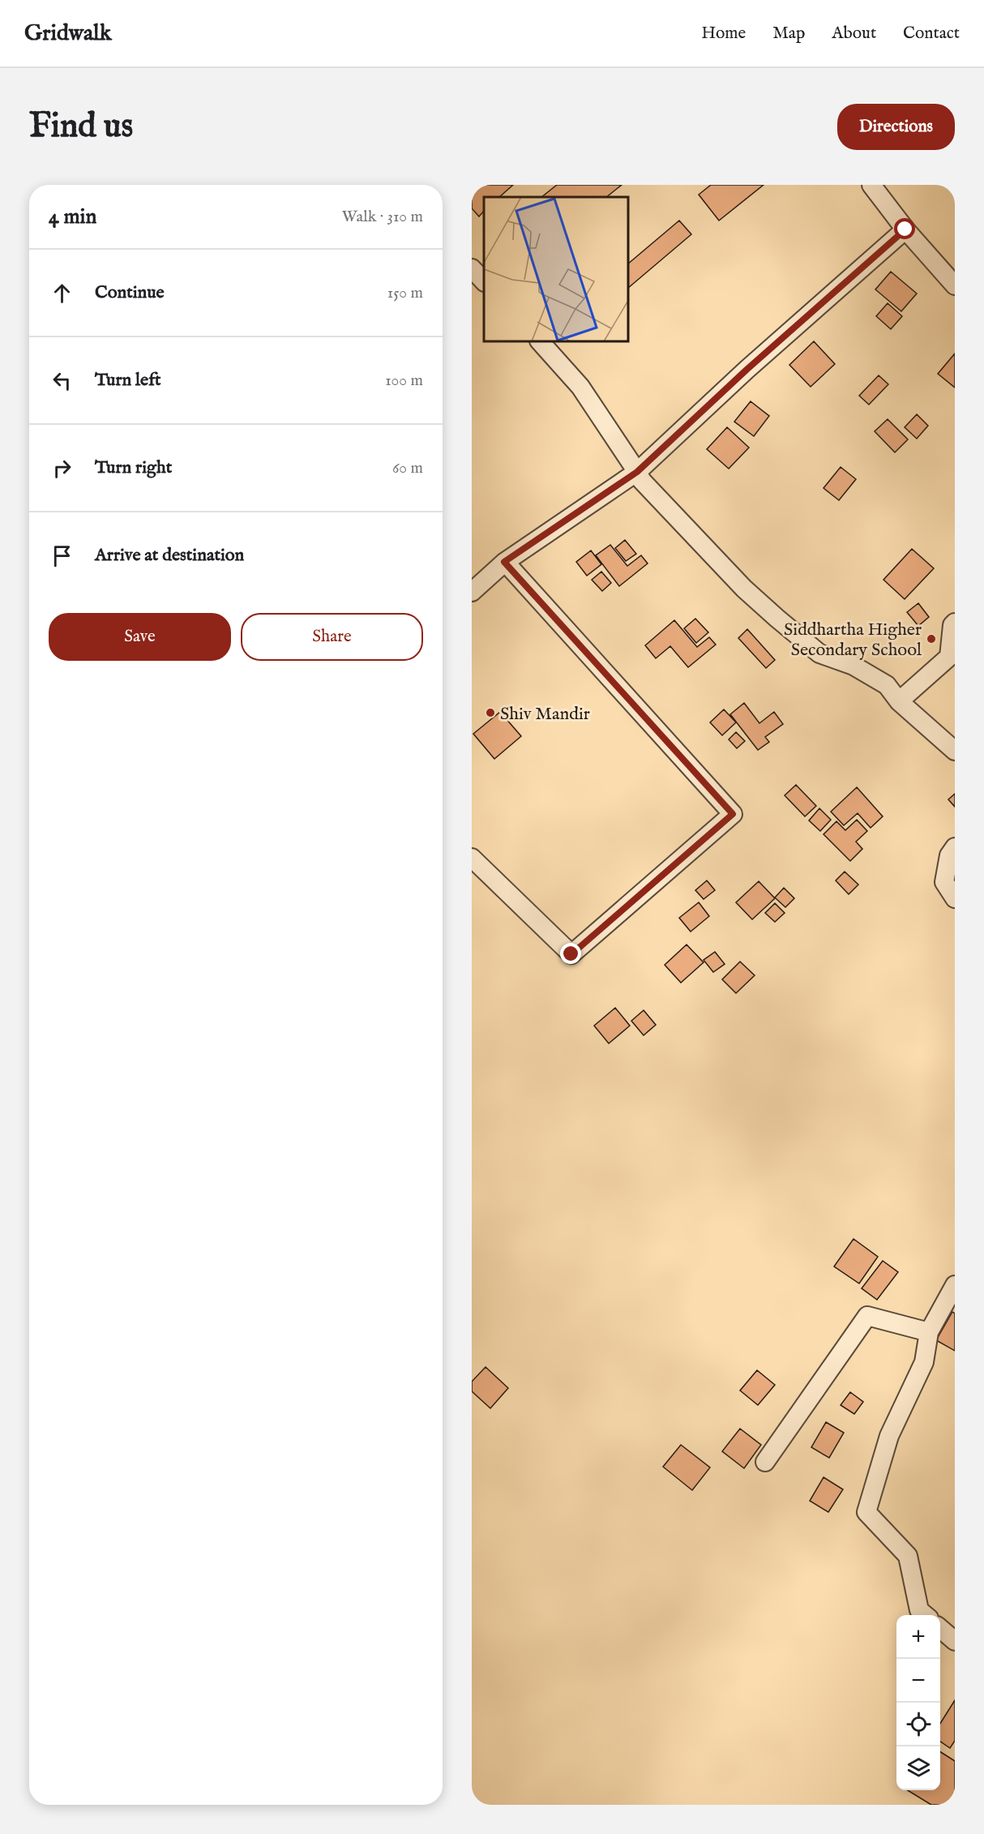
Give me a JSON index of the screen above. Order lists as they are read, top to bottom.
{
  "places": ["Siddhartha Higher Secondary School", "Shiv Mandir"],
  "page": {
    "header": "Gridwalk",
    "nav": [
      "Home",
      "Map",
      "About",
      "Contact"
    ],
    "buttons": [
      "Directions",
      ["Save", "Share"]
    ],
    "title": "Find us",
    "heading": ["4 min", "Walk · 310 m"],
    "list": [
      ["Continue", "150 m"],
      ["Turn left", "100 m"],
      ["Turn right", "60 m"],
      "Arrive at destination"
    ],
    "map_buttons": ["+", "−"]
  }
}
